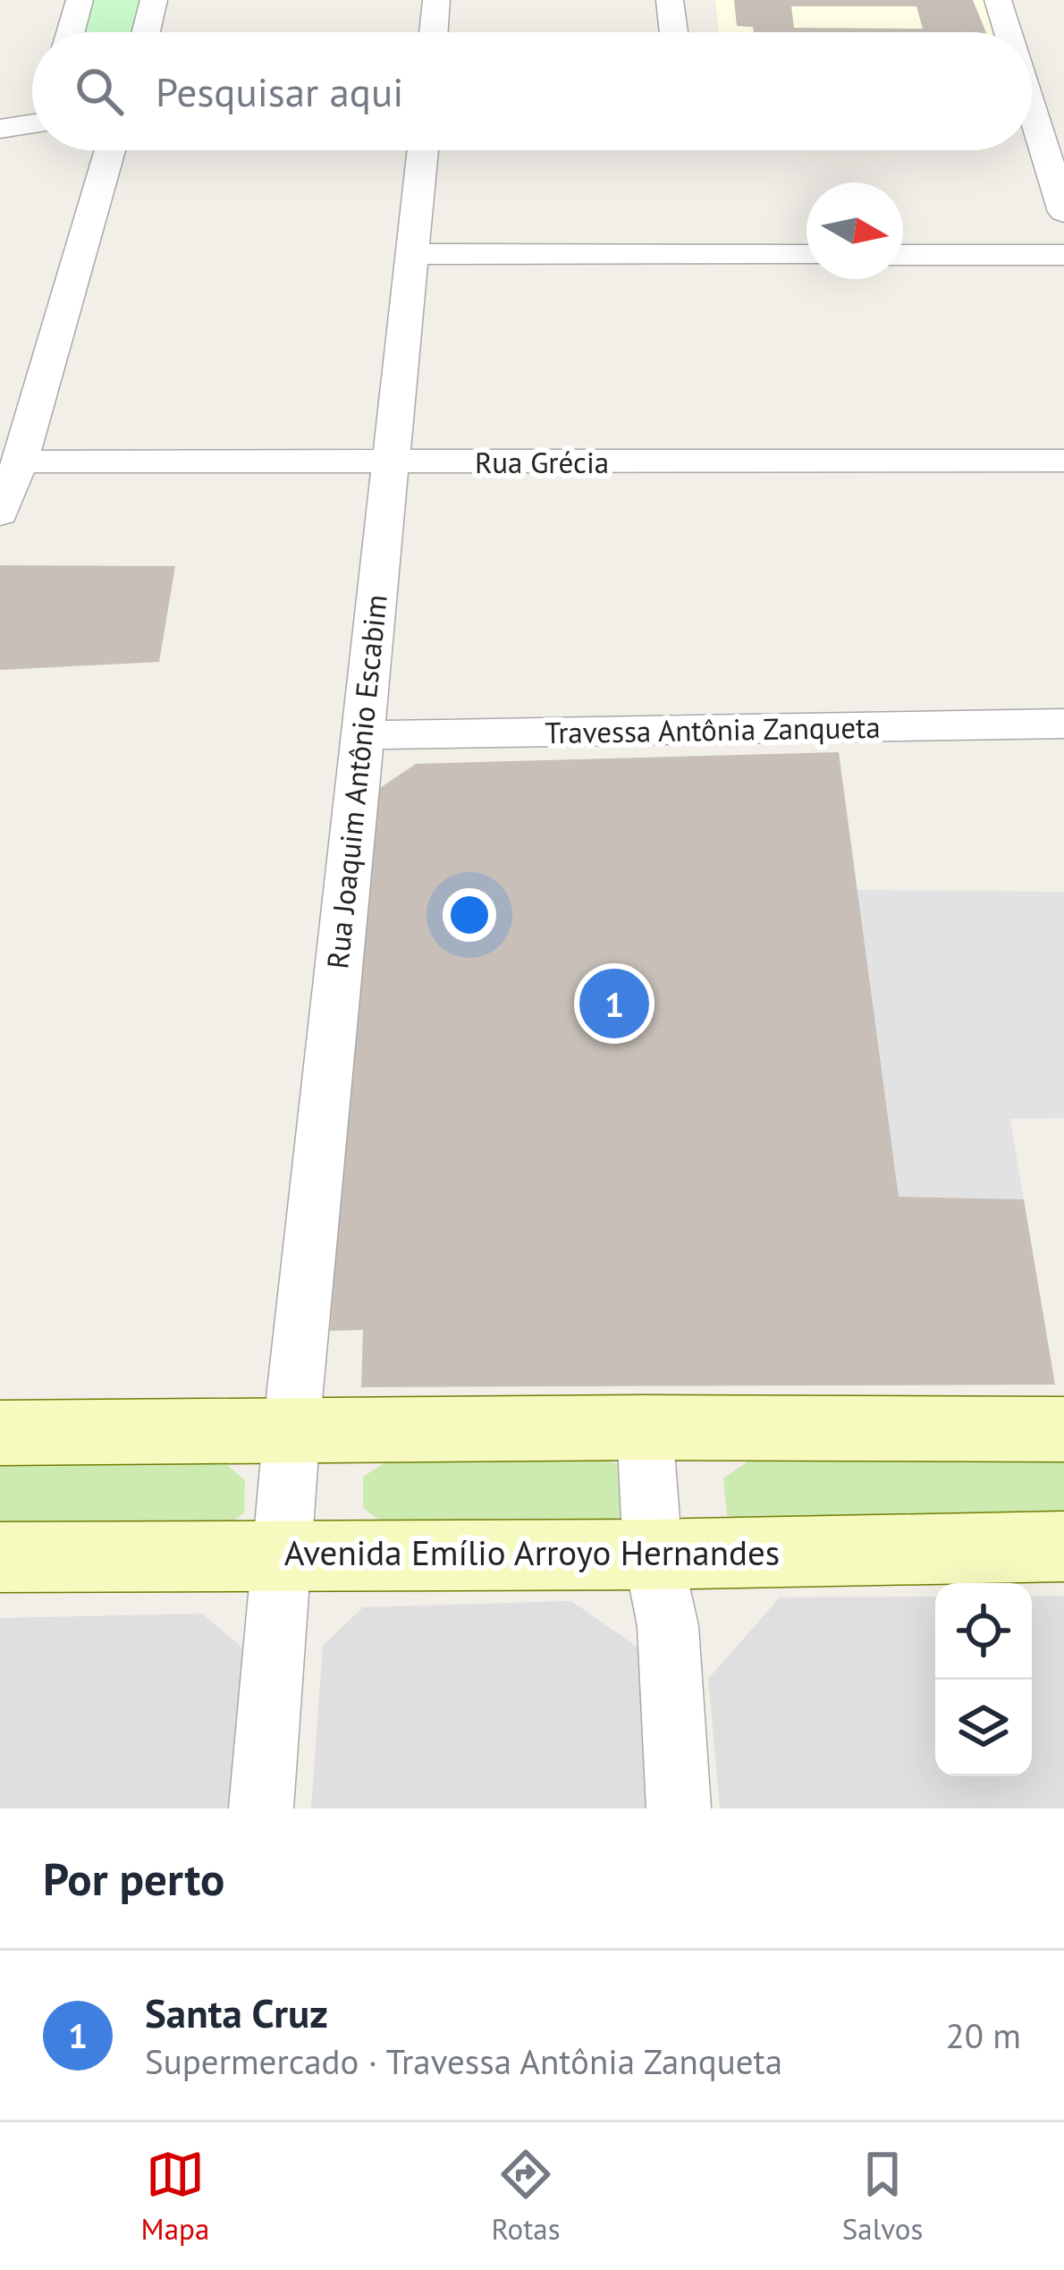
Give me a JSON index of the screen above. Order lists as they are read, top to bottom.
{
  "streets": {
    "main road": ["Avenida Emílio Arroyo Hernandes"],
    "street": ["Rua Grécia", "Travessa Antônia Zanqueta", "Rua Joaquim Antônio Escabim"]
  },
  "crossings": [
    ["Rua Grécia", "Rua Joaquim Antônio Escabim"],
    ["Travessa Antônia Zanqueta", "Rua Joaquim Antônio Escabim"],
    ["Rua Joaquim Antônio Escabim", "Avenida Emílio Arroyo Hernandes"]
  ],
  "north": "right",
  "page": {
    "search": "Pesquisar aqui",
    "pins": "1",
    "heading": "Por perto",
    "list": [
      {
        "mark": "1",
        "name": "Santa Cruz",
        "note": "Supermercado · Travessa Antônia Zanqueta",
        "value": "20 m"
      }
    ],
    "nav": ["Mapa", "Rotas", "Salvos"]
  }
}
